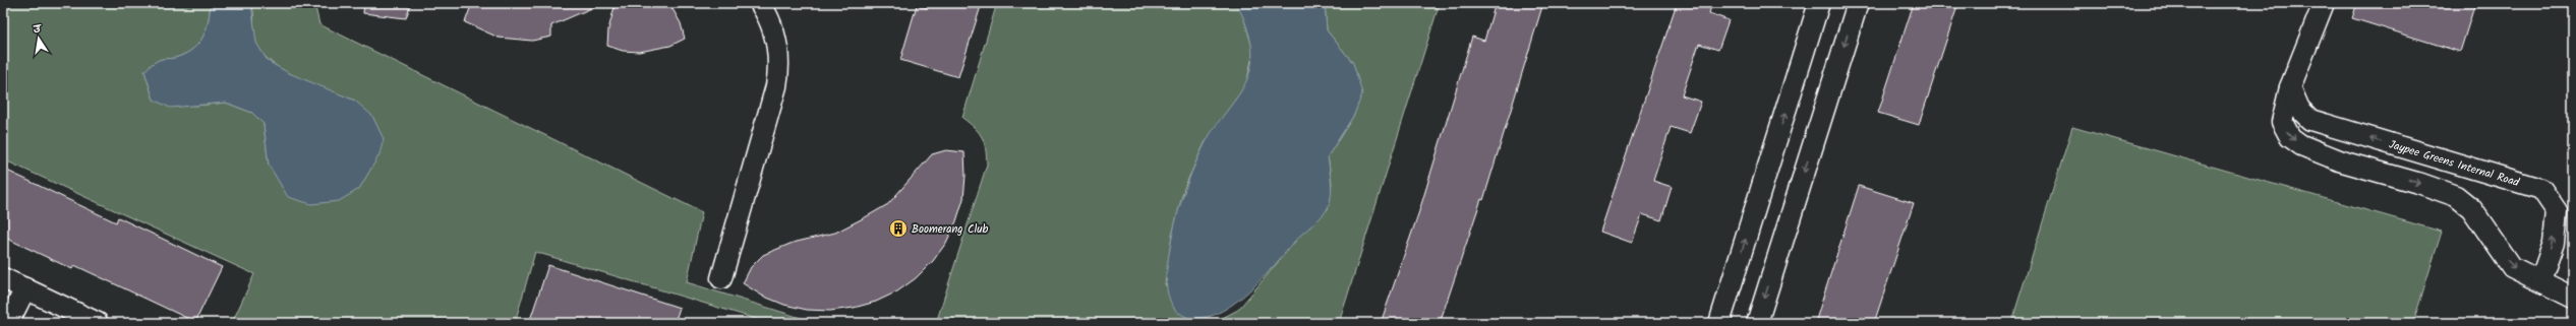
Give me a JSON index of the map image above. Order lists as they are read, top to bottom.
{
  "streets": {
    "street": ["Jaypee Greens Internal Road"]
  },
  "one_way": ["Jaypee Greens Internal Road"],
  "places": {
    "building": ["Boomerang Club"]
  },
  "north": "top"
}
